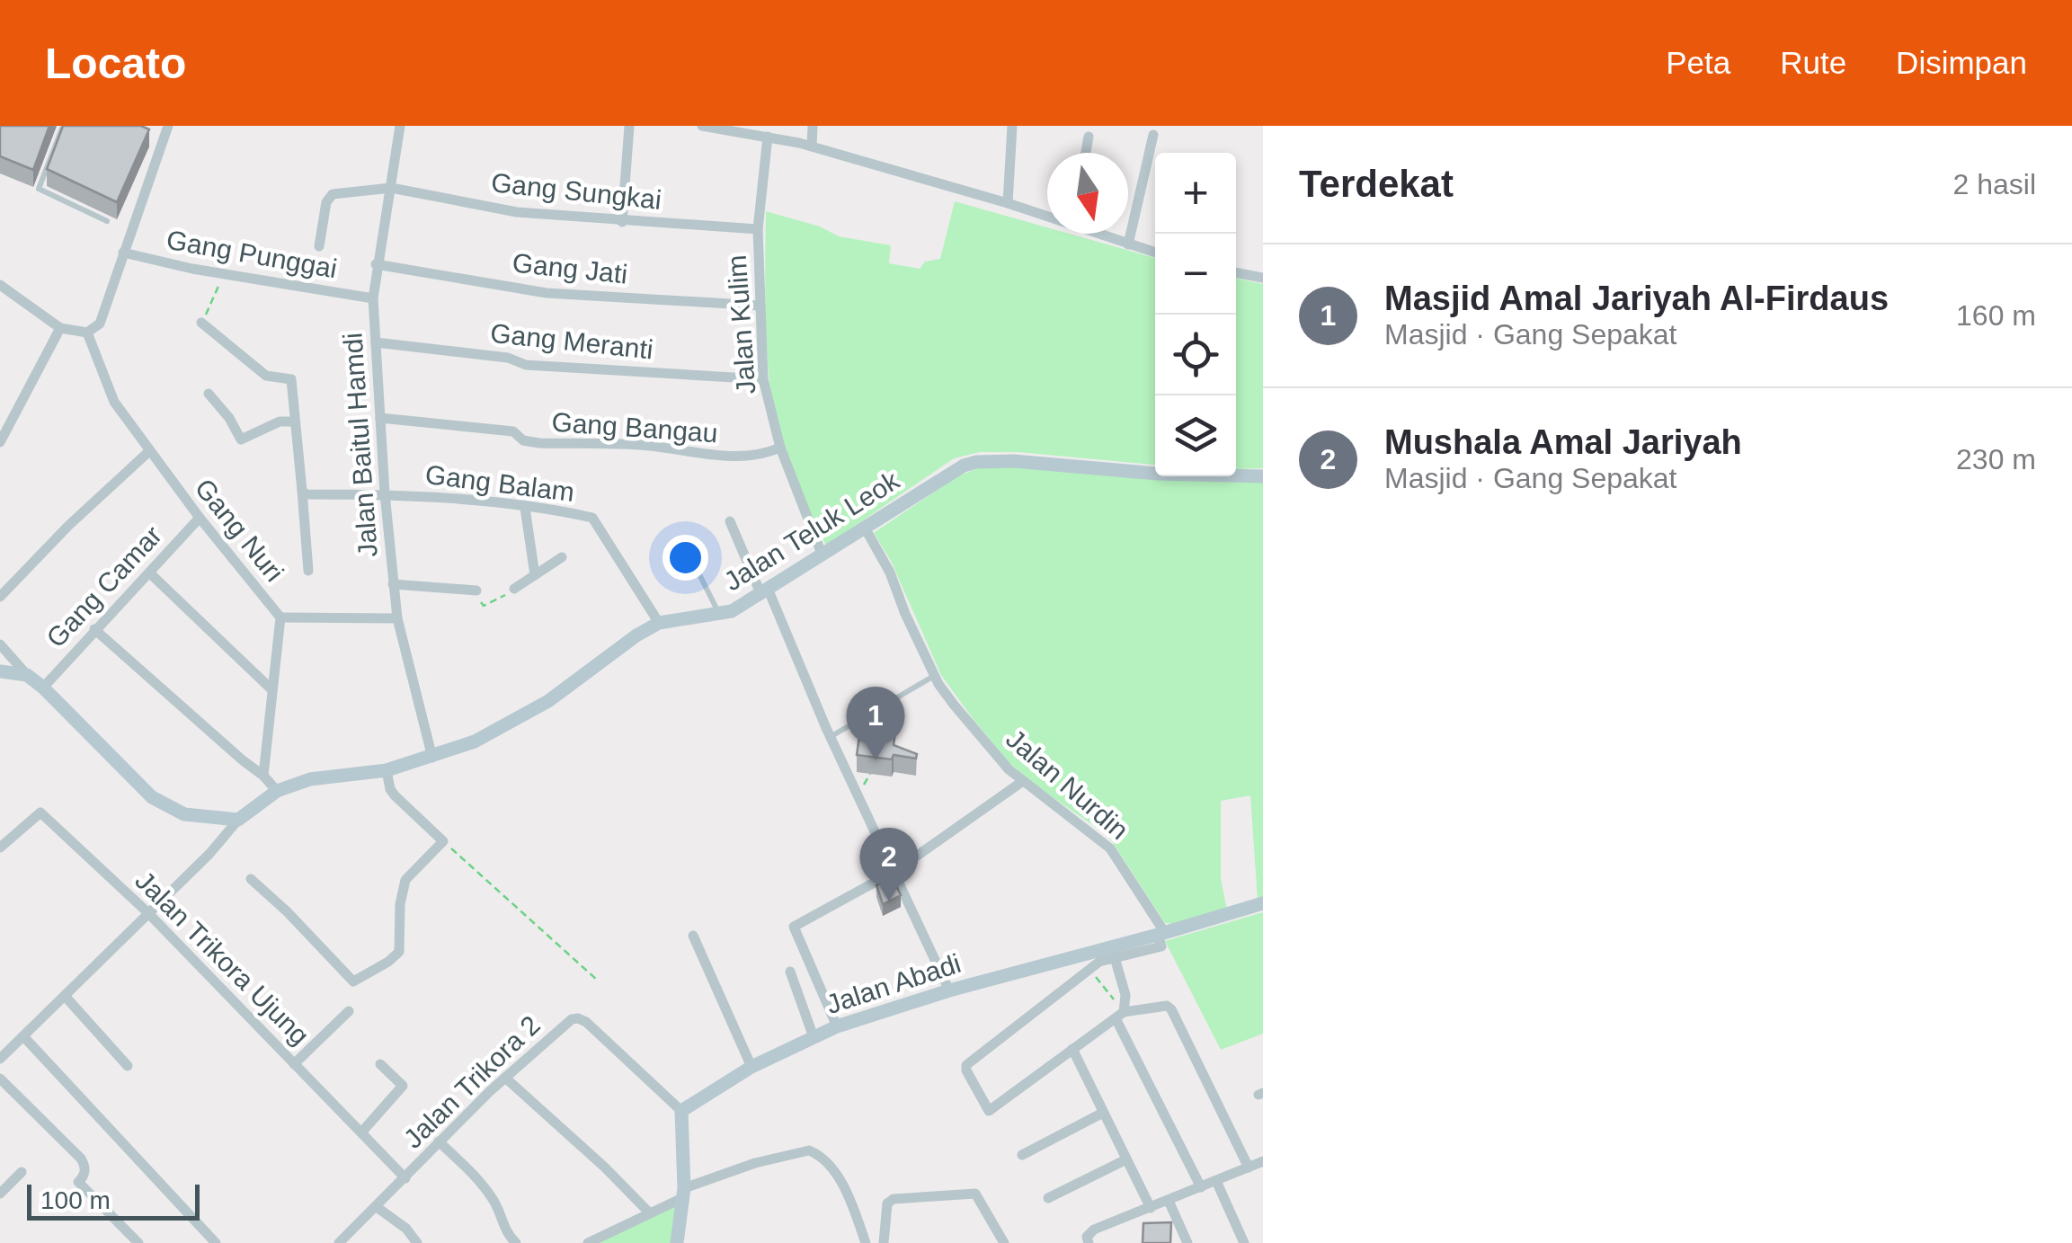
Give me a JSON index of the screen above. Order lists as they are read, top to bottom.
{
  "streets": {
    "street": [
      "Gang Sungkai",
      "Gang Punggai",
      "Gang Jati",
      "Jalan Kulim",
      "Gang Meranti",
      "Gang Bangau",
      "Jalan Baitul Hamdi",
      "Gang Balam",
      "Gang Nuri",
      "Jalan Teluk Leok",
      "Gang Camar",
      "Jalan Nurdin",
      "Jalan Trikora Ujung",
      "Jalan Abadi",
      "Jalan Trikora 2"
    ]
  },
  "crossings": [
    ["Gang Sungkai", "Jalan Kulim"],
    ["Gang Sungkai", "Jalan Baitul Hamdi"],
    ["Gang Punggai", "Jalan Baitul Hamdi"],
    ["Gang Jati", "Jalan Kulim"],
    ["Gang Jati", "Jalan Baitul Hamdi"],
    ["Jalan Kulim", "Gang Meranti"],
    ["Jalan Kulim", "Gang Bangau"],
    ["Jalan Kulim", "Jalan Teluk Leok"],
    ["Gang Meranti", "Jalan Baitul Hamdi"],
    ["Gang Bangau", "Jalan Baitul Hamdi"],
    ["Jalan Baitul Hamdi", "Gang Balam"],
    ["Jalan Baitul Hamdi", "Jalan Teluk Leok"],
    ["Gang Balam", "Jalan Teluk Leok"],
    ["Gang Nuri", "Gang Camar"],
    ["Jalan Teluk Leok", "Jalan Nurdin"],
    ["Jalan Nurdin", "Jalan Abadi"],
    ["Jalan Trikora Ujung", "Jalan Trikora 2"],
    ["Jalan Abadi", "Jalan Trikora 2"]
  ],
  "scale_bar": "100 m",
  "north": "bottom",
  "page": {
    "header": "Locato",
    "nav": ["Peta", "Rute", "Disimpan"],
    "heading": ["Terdekat", "2 hasil"],
    "map_buttons": ["+", "−"],
    "list": [
      {
        "mark": "1",
        "name": "Masjid Amal Jariyah Al-Firdaus",
        "note": "Masjid · Gang Sepakat",
        "value": "160 m"
      },
      {
        "mark": "2",
        "name": "Mushala Amal Jariyah",
        "note": "Masjid · Gang Sepakat",
        "value": "230 m"
      }
    ],
    "pins": ["1", "2"],
    "scale": "100 m"
  }
}
